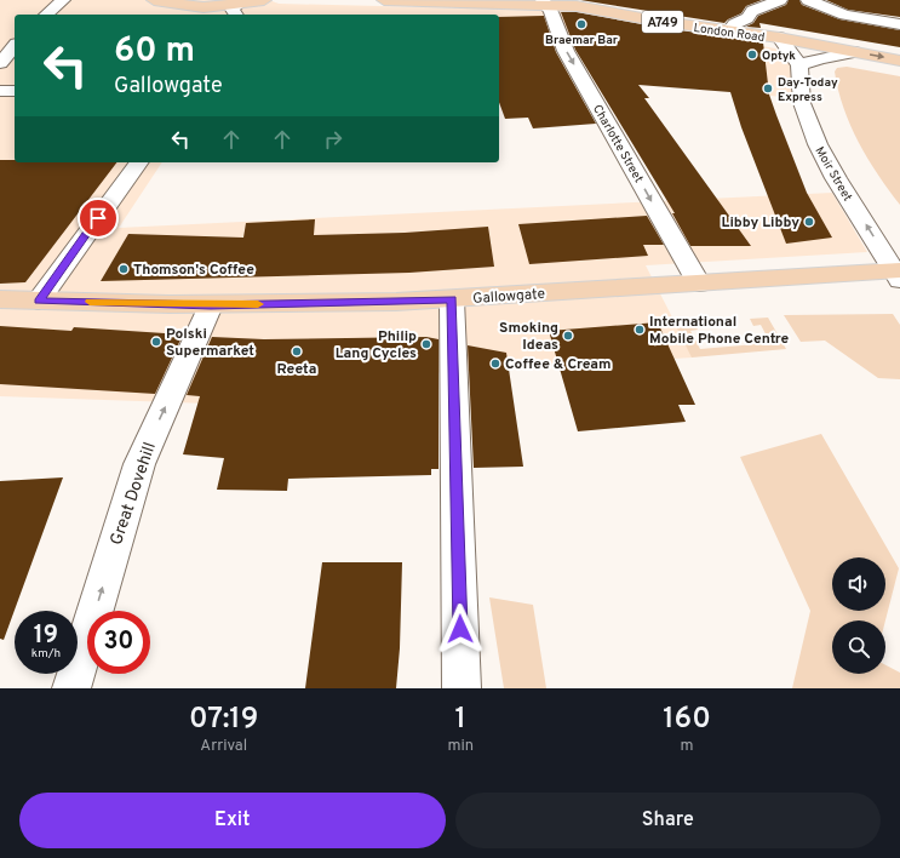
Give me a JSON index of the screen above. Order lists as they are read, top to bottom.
{
  "streets": {
    "main road": ["A749", "London Road", "Gallowgate"],
    "street": ["Charlotte Street", "Moir Street", "Great Dovehill"]
  },
  "crossings": [
    ["London Road", "Charlotte Street"],
    ["Charlotte Street", "Gallowgate"],
    ["Moir Street", "Gallowgate"],
    ["Gallowgate", "Great Dovehill"]
  ],
  "one_way": ["Charlotte Street", "Moir Street", "Great Dovehill"],
  "places": [
    "Braemar Bar",
    "Optyk",
    "Day-Today Express",
    "Libby Libby",
    "Thomson's Coffee",
    "International Mobile Phone Centre",
    "Smoking Ideas",
    "Polski Supermarket",
    "Philip Lang Cycles",
    "Reeta",
    "Coffee & Cream"
  ],
  "page": {
    "turn": ["60 m", "Gallowgate"],
    "speed": "19 km/h",
    "limit": "30",
    "eta": [
      "07:19",
      "Arrival",
      "1",
      "min",
      "160",
      "m"
    ],
    "buttons": ["Exit", "Share"]
  }
}
